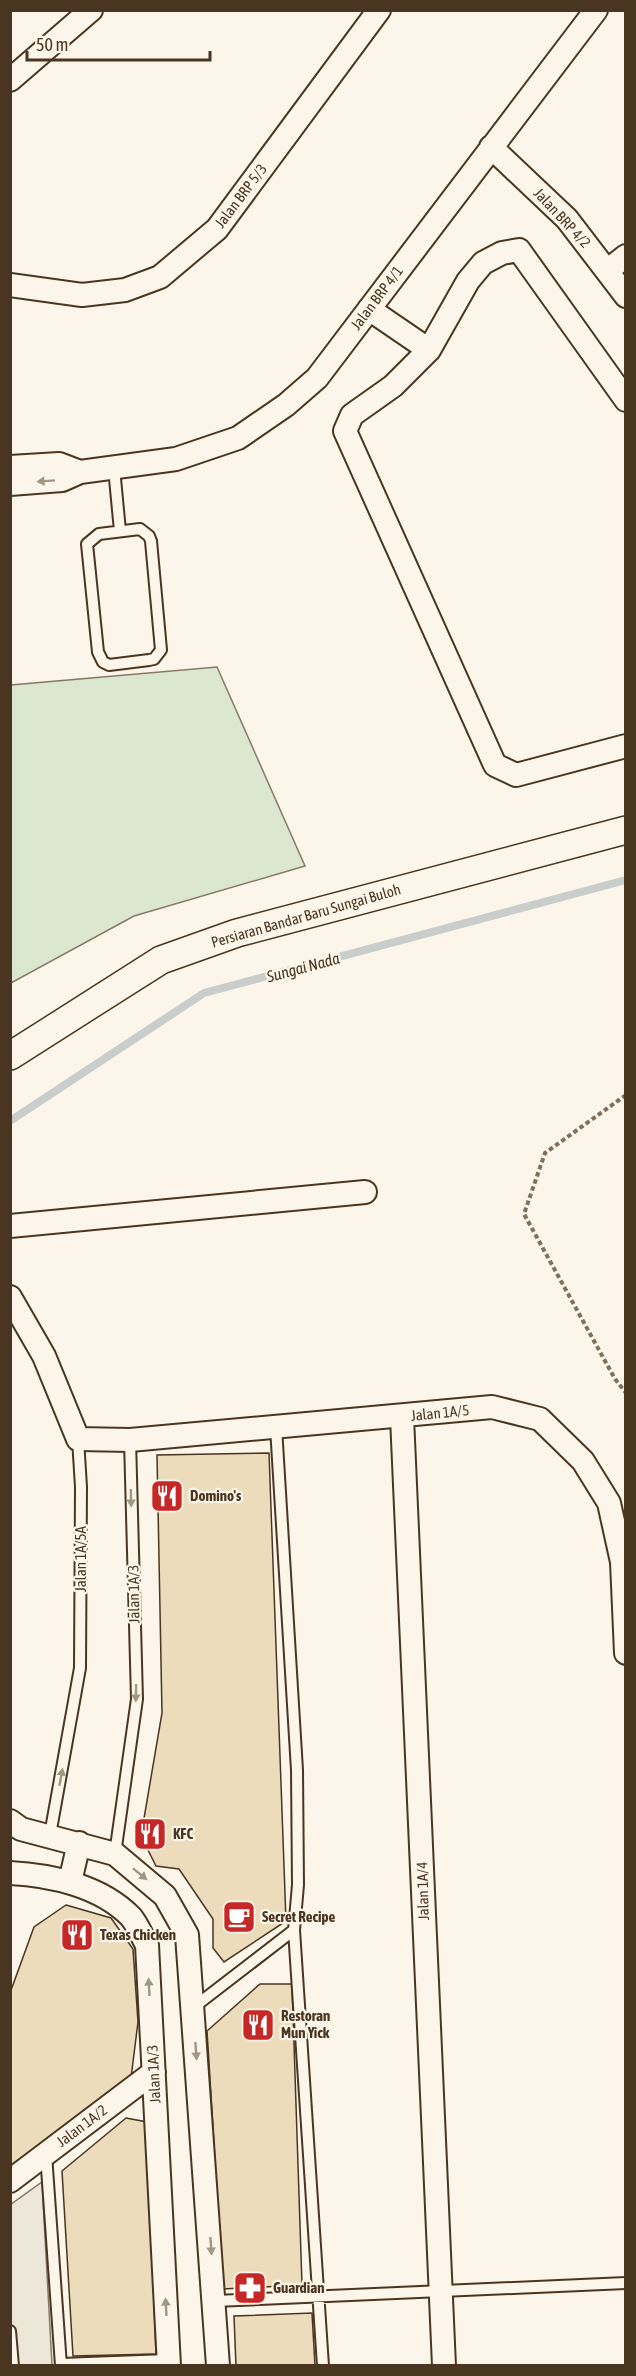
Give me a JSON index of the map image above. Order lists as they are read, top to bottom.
{
  "streets": {
    "street": [
      "Jalan BRP 5/3",
      "Jalan BRP 4/2",
      "Jalan BRP 4/1",
      "Persiaran Bandar Baru Sungai Buloh",
      "Jalan 1A/5",
      "Jalan 1A/5A",
      "Jalan 1A/3",
      "Jalan 1A/4",
      "Jalan 1A/2"
    ]
  },
  "crossings": [
    ["Jalan BRP 4/2", "Jalan BRP 4/1"],
    ["Jalan 1A/5", "Jalan 1A/5A"],
    ["Jalan 1A/5", "Jalan 1A/3"],
    ["Jalan 1A/5", "Jalan 1A/4"],
    ["Jalan 1A/3", "Jalan 1A/2"]
  ],
  "one_way": ["Jalan 1A/5A"],
  "water": ["Sungai Nada"],
  "places": {
    "restaurant": [
      "Domino's",
      "KFC",
      "Texas Chicken",
      "Restoran Mun Yick"
    ],
    "cafe": ["Secret Recipe"],
    "pharmacy": ["Guardian"]
  },
  "scale_bar": "50 m"
}
